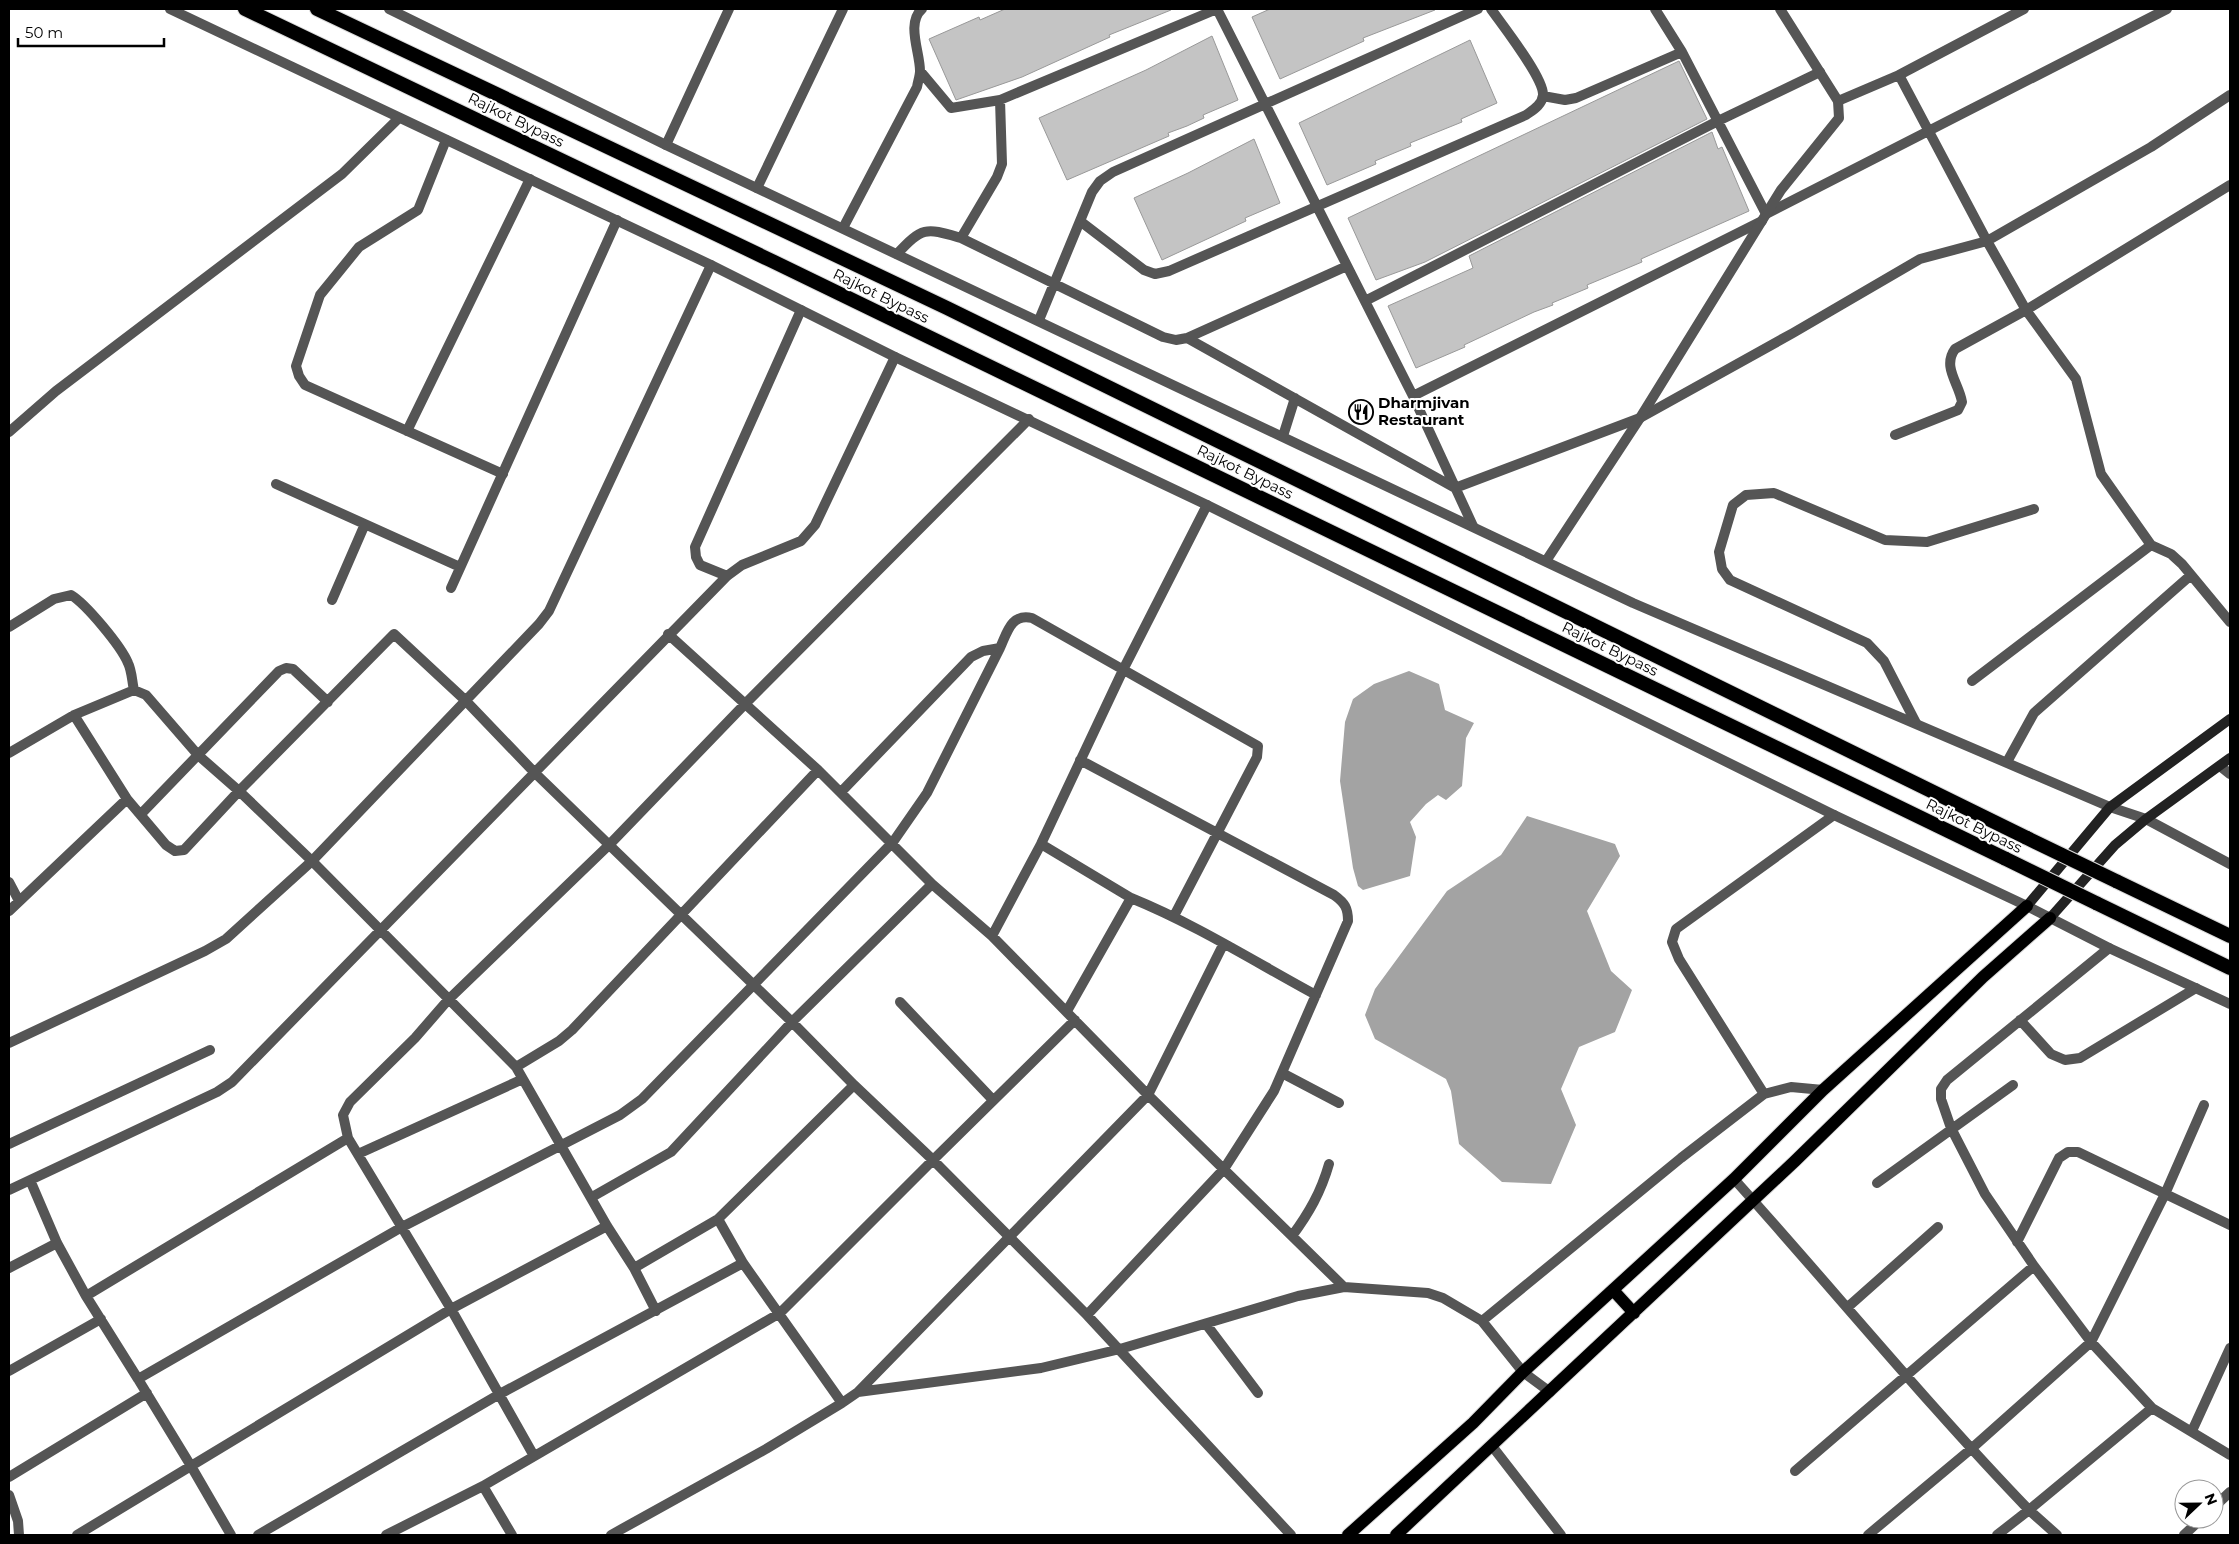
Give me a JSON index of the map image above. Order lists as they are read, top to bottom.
{
  "streets": {
    "highway": ["Rajkot Bypass"]
  },
  "places": {
    "restaurant": ["Dharmjivan Restaurant"]
  },
  "scale_bar": "50 m",
  "north": "right"
}
